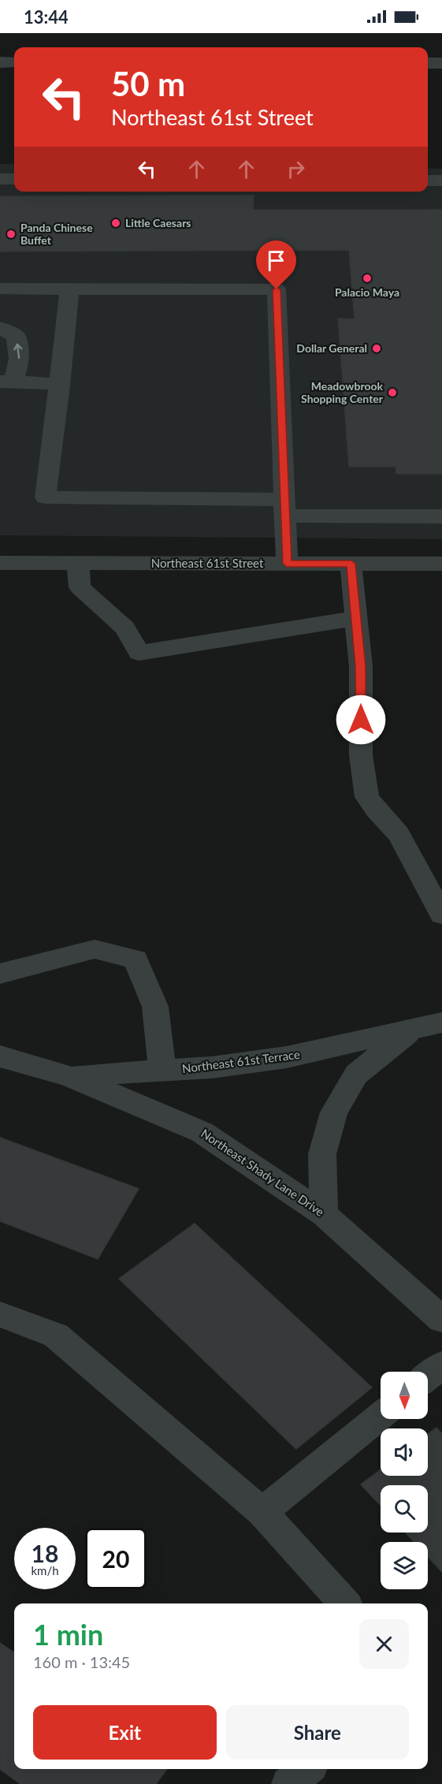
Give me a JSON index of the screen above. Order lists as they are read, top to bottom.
{
  "streets": {
    "street": ["Northeast 61st Street", "Northeast 61st Terrace", "Northeast Shady Lane Drive"]
  },
  "crossings": [
    ["Northeast 61st Terrace", "Northeast Shady Lane Drive"]
  ],
  "places": [
    "Little Caesars",
    "Panda Chinese Buffet",
    "Palacio Maya",
    "Dollar General",
    "Meadowbrook Shopping Center"
  ],
  "north": "bottom",
  "page": {
    "status": "13:44",
    "turn": ["50 m", "Northeast 61st Street"],
    "speed": "18 km/h",
    "limit": "20",
    "heading": ["1 min", "160 m · 13:45"],
    "buttons": ["Exit", "Share"]
  }
}
